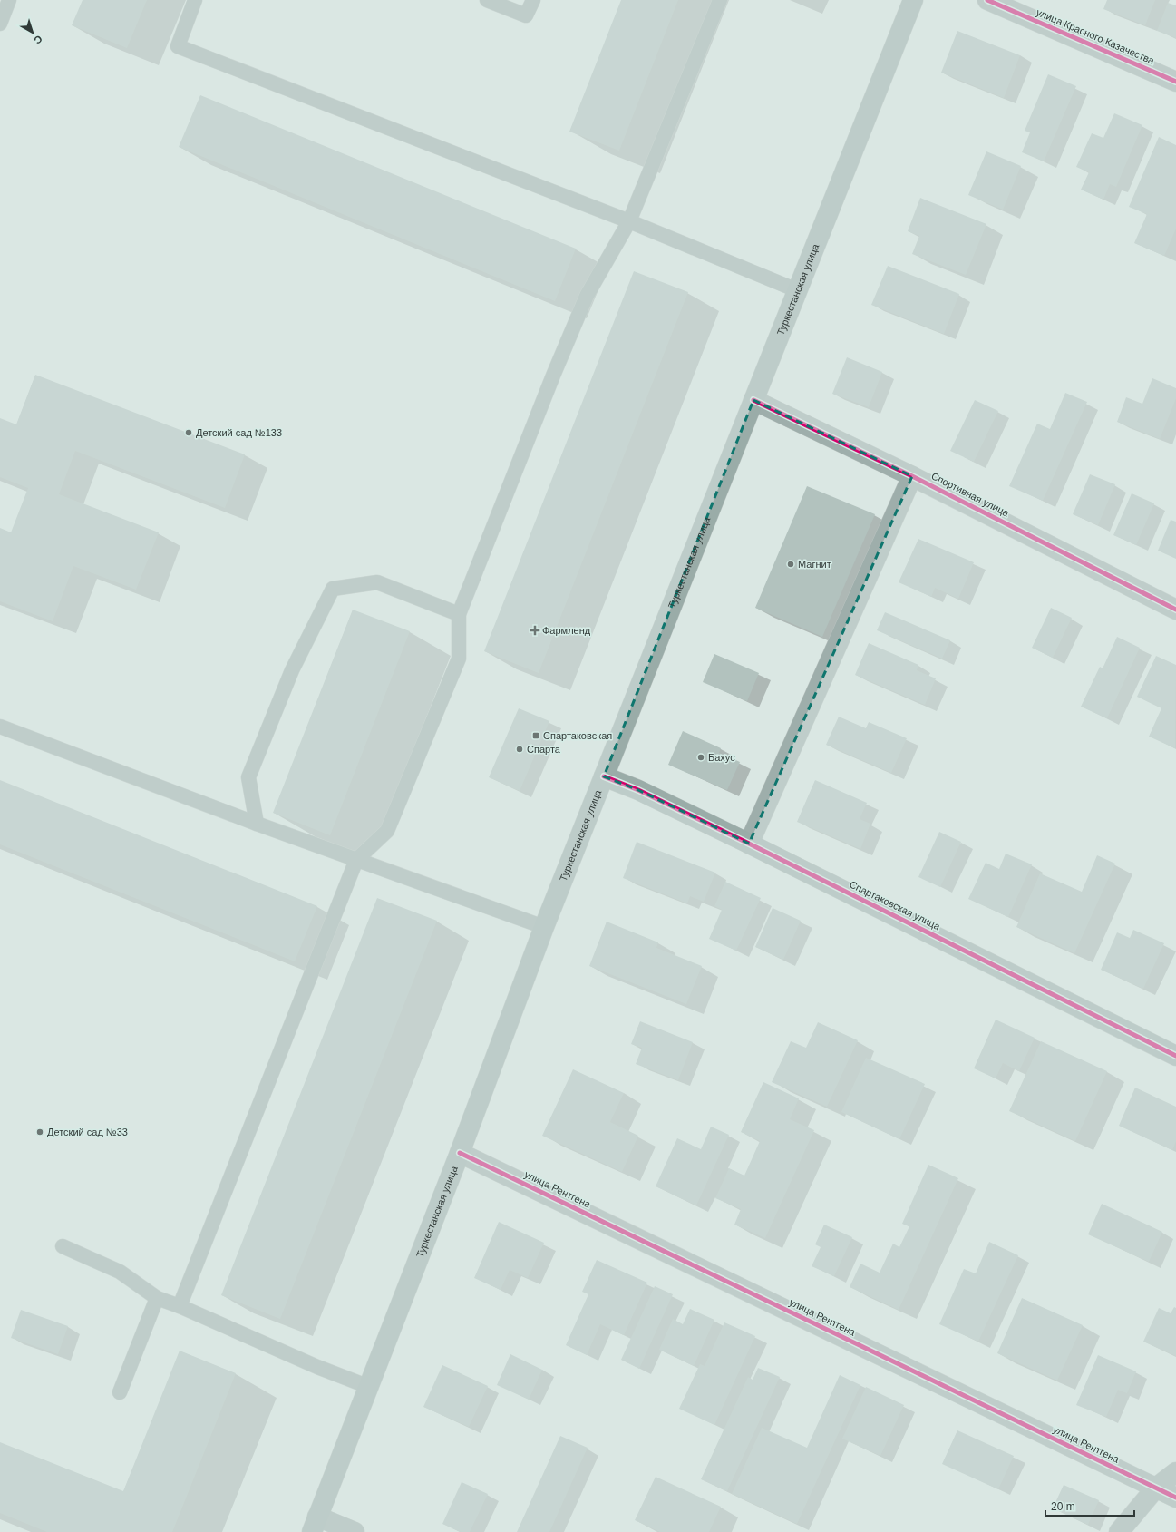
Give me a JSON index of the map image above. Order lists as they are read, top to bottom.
{
  "streets": {
    "main road": ["Туркестанская улица", "Спартаковская улица"],
    "street": ["улица Красного Казачества", "Спортивная улица", "улица Рентгена"]
  },
  "crossings": [
    ["Туркестанская улица", "Спортивная улица"],
    ["Туркестанская улица", "Спартаковская улица"],
    ["Туркестанская улица", "улица Рентгена"]
  ],
  "places": {
    "other": [
      "Детский сад №133",
      "Магнит",
      "Спарта",
      "Бахус",
      "Детский сад №33"
    ],
    "health": ["Фармленд"],
    "transit": ["Спартаковская"]
  },
  "scale_bar": "20 m",
  "north": "bottom right"
}
